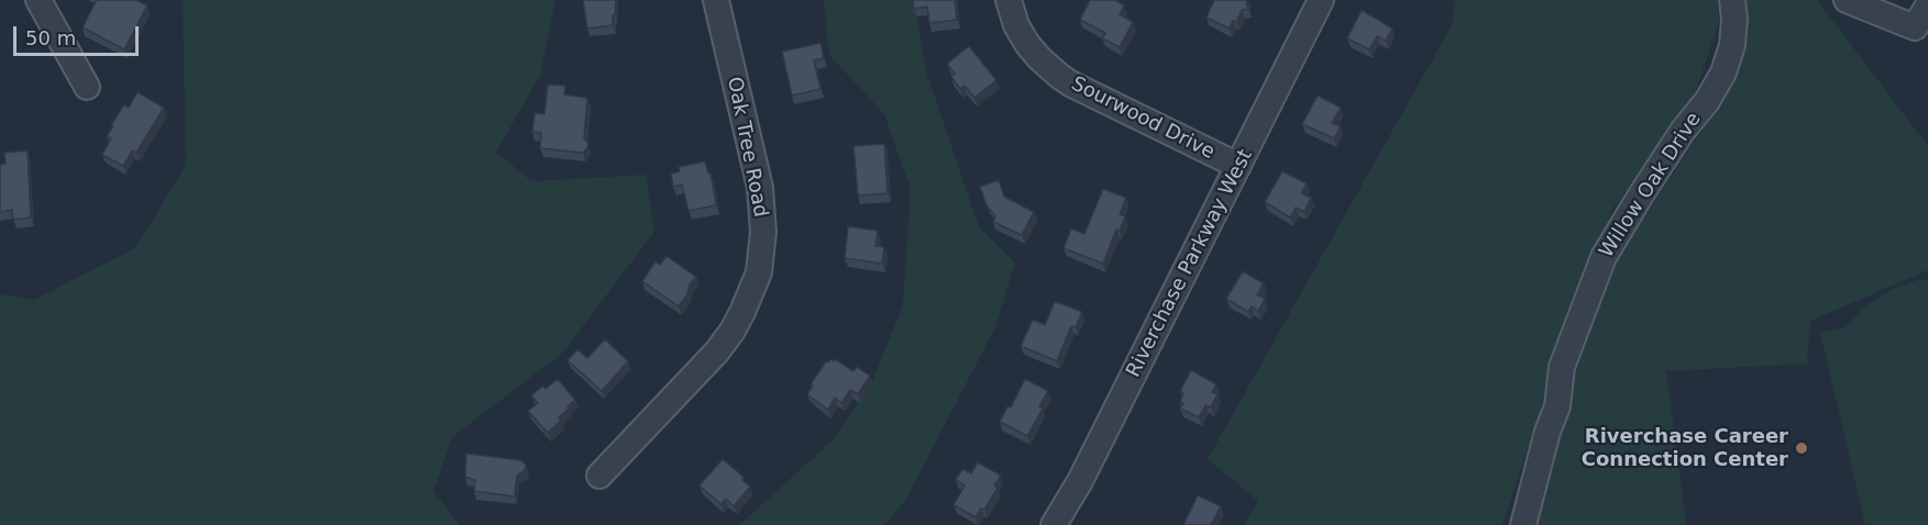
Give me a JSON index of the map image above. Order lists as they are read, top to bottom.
{
  "streets": {
    "street": [
      "Sourwood Drive",
      "Oak Tree Road",
      "Willow Oak Drive",
      "Riverchase Parkway West"
    ]
  },
  "crossings": [
    ["Sourwood Drive", "Riverchase Parkway West"]
  ],
  "places": ["Riverchase Career Connection Center"],
  "scale_bar": "50 m"
}
